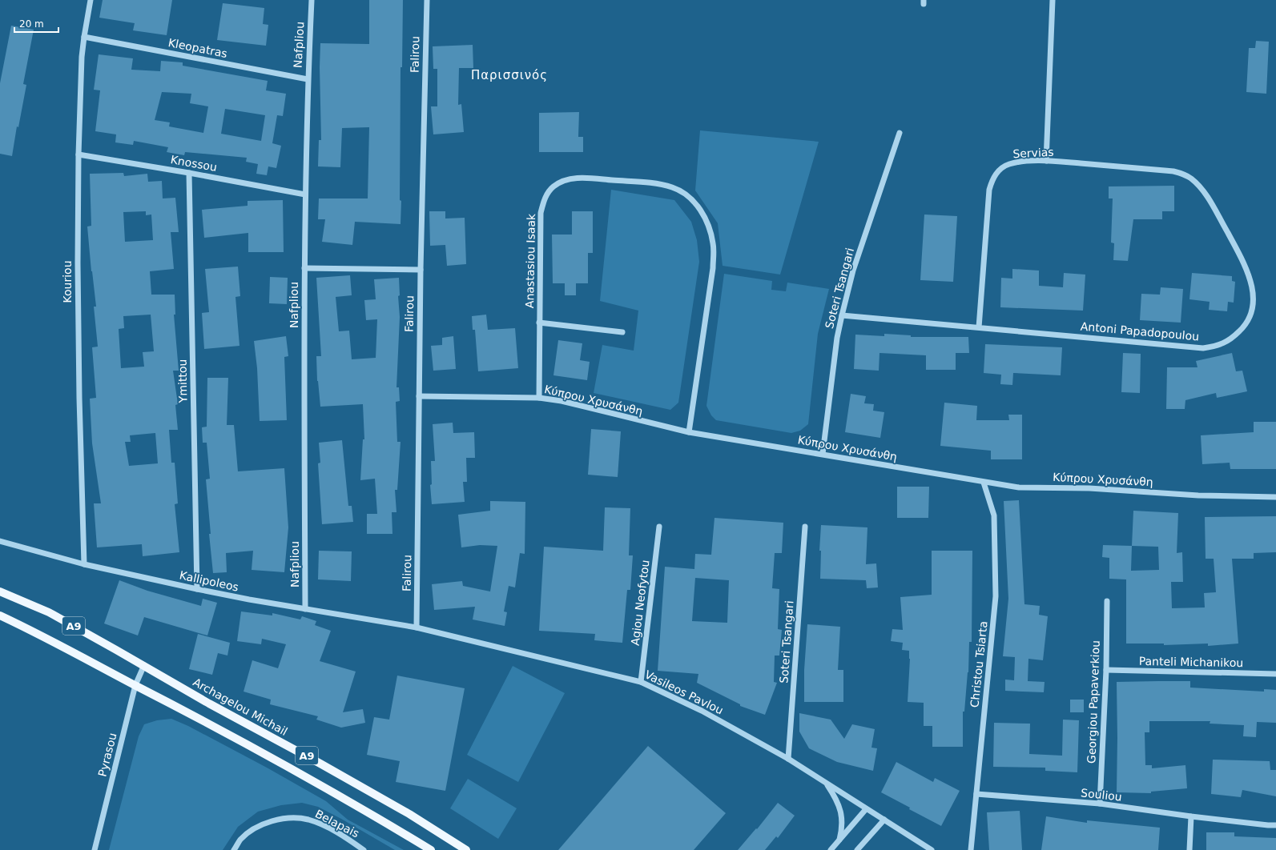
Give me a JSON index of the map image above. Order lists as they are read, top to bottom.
{
  "streets": {
    "main road": ["A9", "Archagelou Michail"],
    "street": [
      "Nafpliou",
      "Kleopatras",
      "Falirou",
      "Servias",
      "Knossou",
      "Anastasiou Isaak",
      "Kouriou",
      "Soteri Tsangari",
      "Antoni Papadopoulou",
      "Ymittou",
      "Κύπρου Χρυσάνθη",
      "Kallipoleos",
      "Agiou Neofytou",
      "Panteli Michanikou",
      "Christou Tsiarta",
      "Vasileos Pavlou",
      "Georgiou Papaverkiou",
      "Pyrasou",
      "Souliou",
      "Belapais"
    ]
  },
  "crossings": [
    ["Nafpliou", "Kleopatras"],
    ["Nafpliou", "Knossou"],
    ["Nafpliou", "Kallipoleos"],
    ["Kleopatras", "Kouriou"],
    ["Falirou", "Κύπρου Χρυσάνθη"],
    ["Falirou", "Kallipoleos"],
    ["Falirou", "Vasileos Pavlou"],
    ["Servias", "Antoni Papadopoulou"],
    ["Knossou", "Kouriou"],
    ["Knossou", "Ymittou"],
    ["Anastasiou Isaak", "Κύπρου Χρυσάνθη"],
    ["Kouriou", "Kallipoleos"],
    ["Soteri Tsangari", "Antoni Papadopoulou"],
    ["Soteri Tsangari", "Κύπρου Χρυσάνθη"],
    ["Soteri Tsangari", "Vasileos Pavlou"],
    ["Ymittou", "Kallipoleos"],
    ["Κύπρου Χρυσάνθη", "Christou Tsiarta"],
    ["Kallipoleos", "Vasileos Pavlou"],
    ["Agiou Neofytou", "Vasileos Pavlou"],
    ["A9", "Pyrasou"],
    ["Panteli Michanikou", "Georgiou Papaverkiou"],
    ["Christou Tsiarta", "Souliou"],
    ["Georgiou Papaverkiou", "Souliou"],
    ["Archagelou Michail", "Pyrasou"]
  ],
  "districts": ["Παρισσινός"],
  "scale_bar": "20 m"
}
